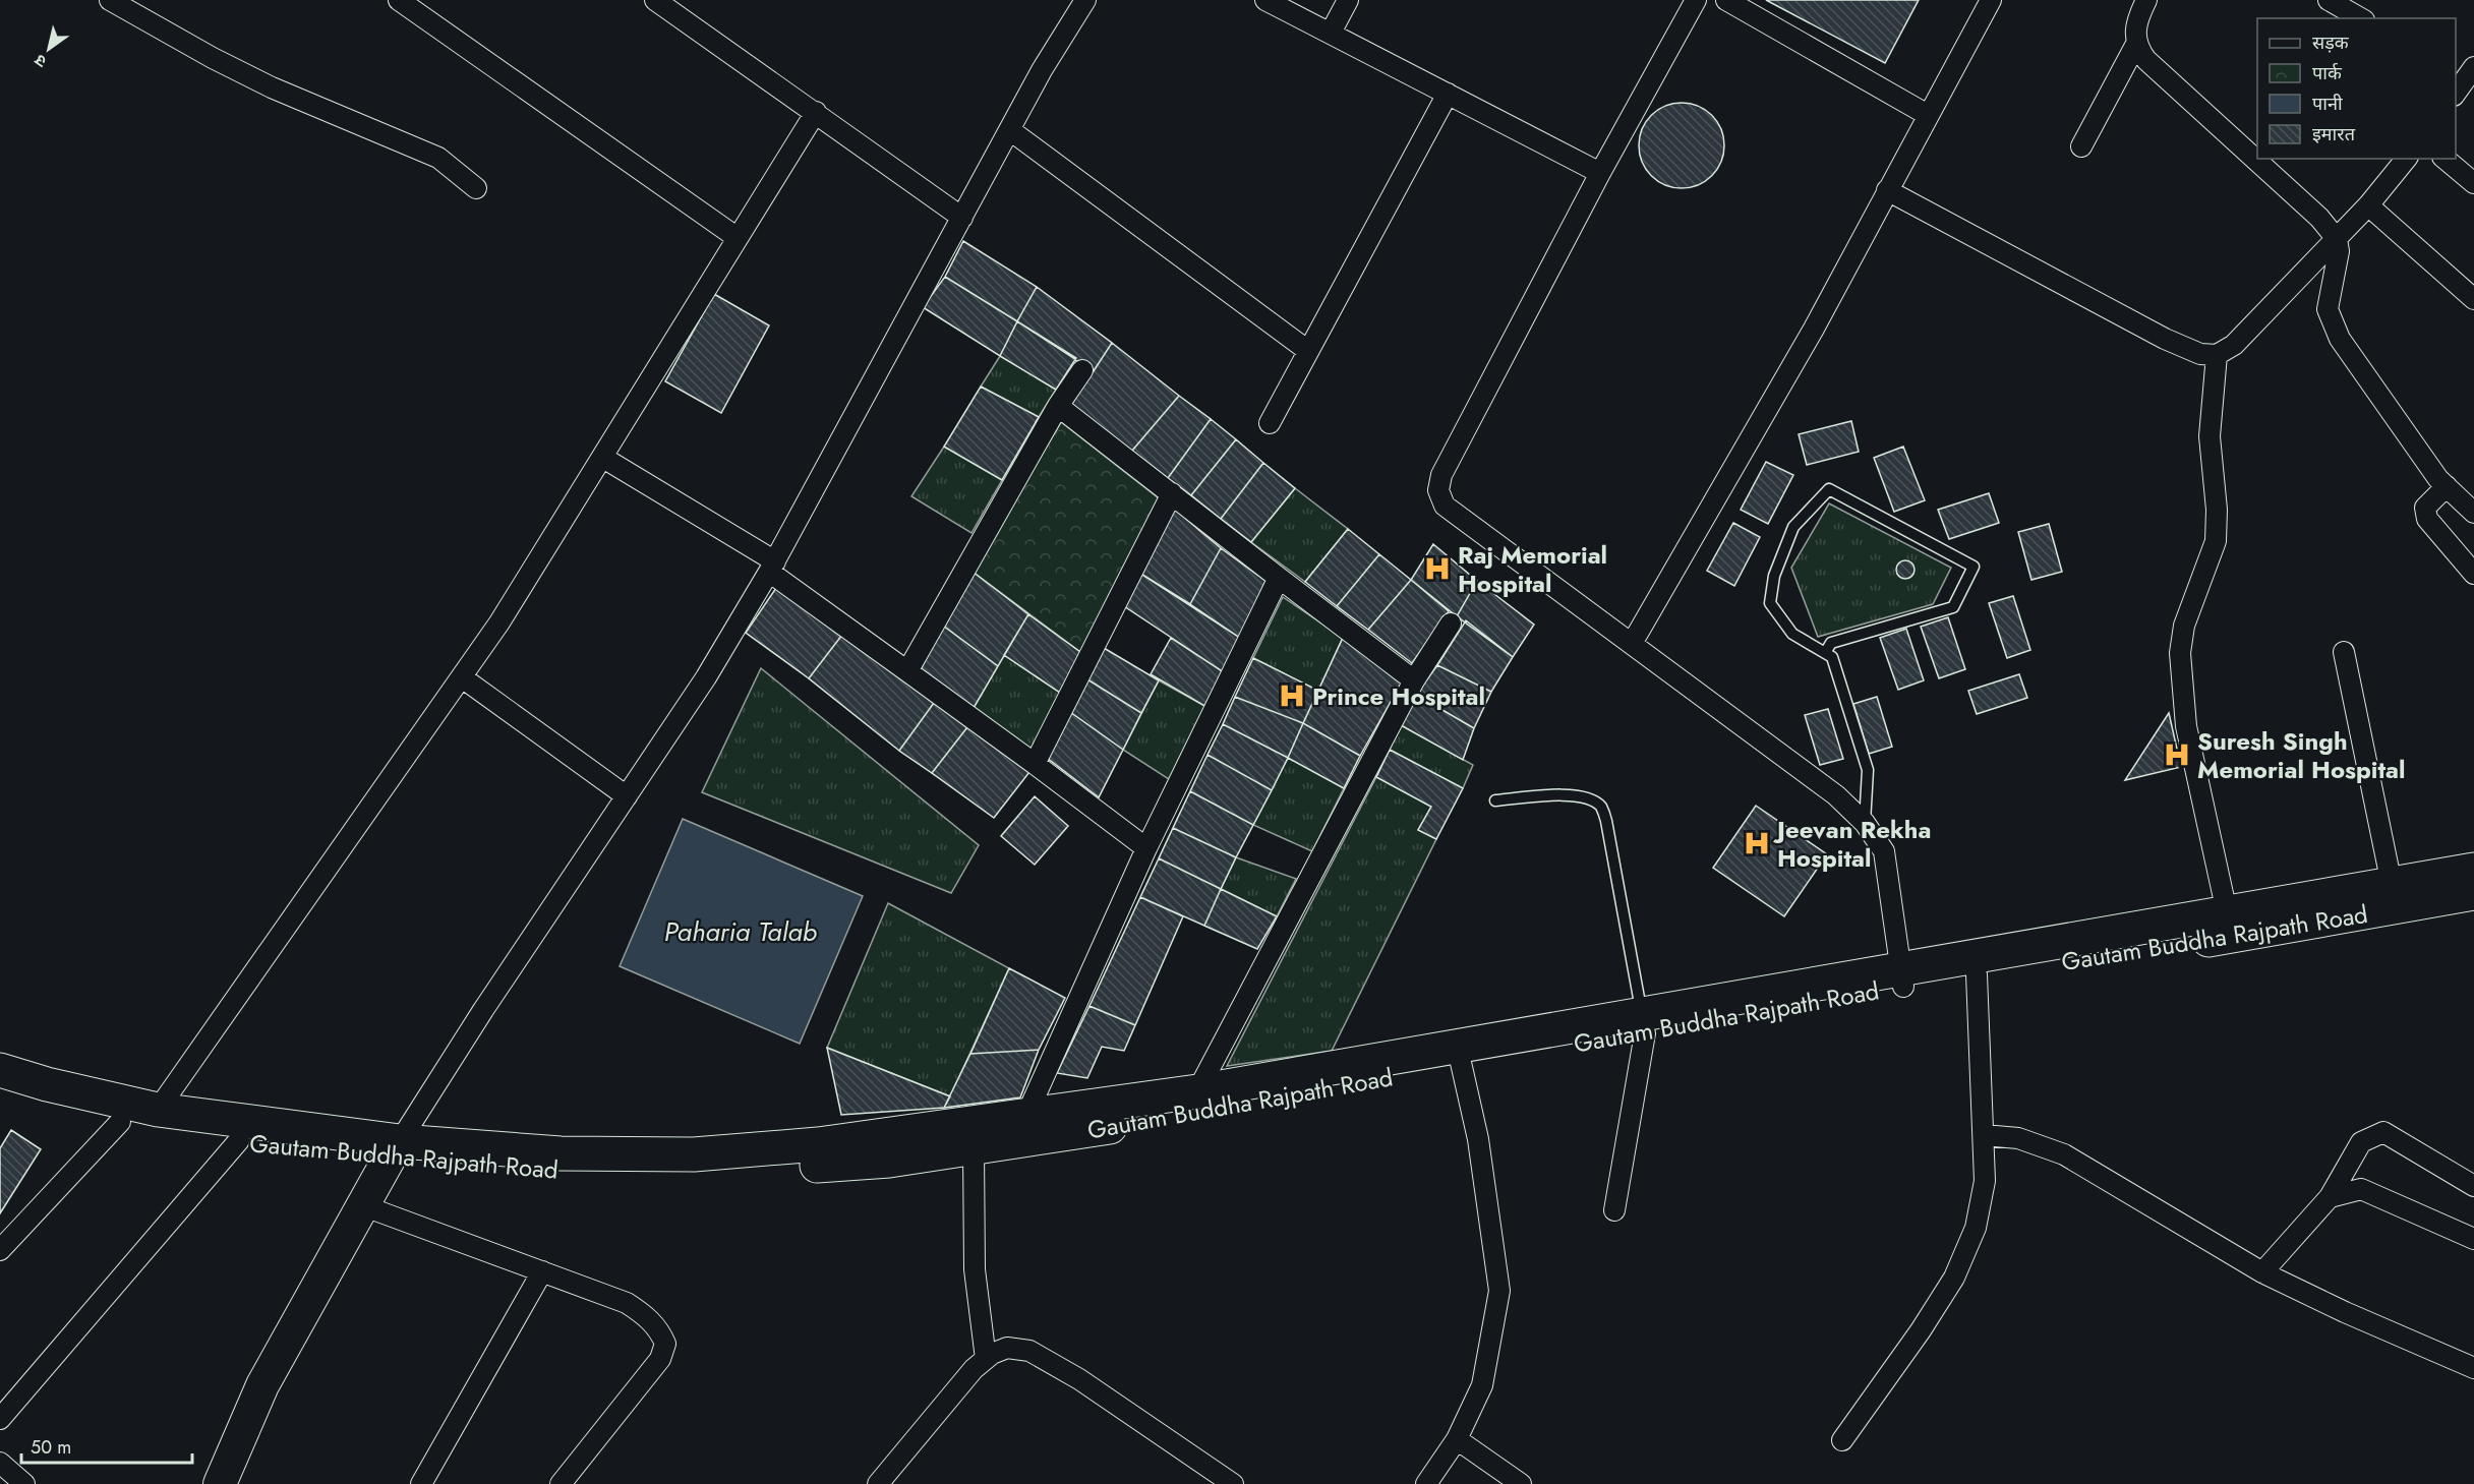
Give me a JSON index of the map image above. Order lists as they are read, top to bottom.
{
  "streets": {
    "highway": ["Gautam Buddha Rajpath Road"]
  },
  "water": ["Paharia Talab"],
  "places": {
    "hospital": [
      "Raj Memorial Hospital",
      "Prince Hospital",
      "Suresh Singh Memorial Hospital",
      "Jeevan Rekha Hospital"
    ]
  },
  "legend": [
    "सड़क",
    "पार्क",
    "पानी",
    "इमारत"
  ],
  "scale_bar": "50 m",
  "north": "bottom left"
}
